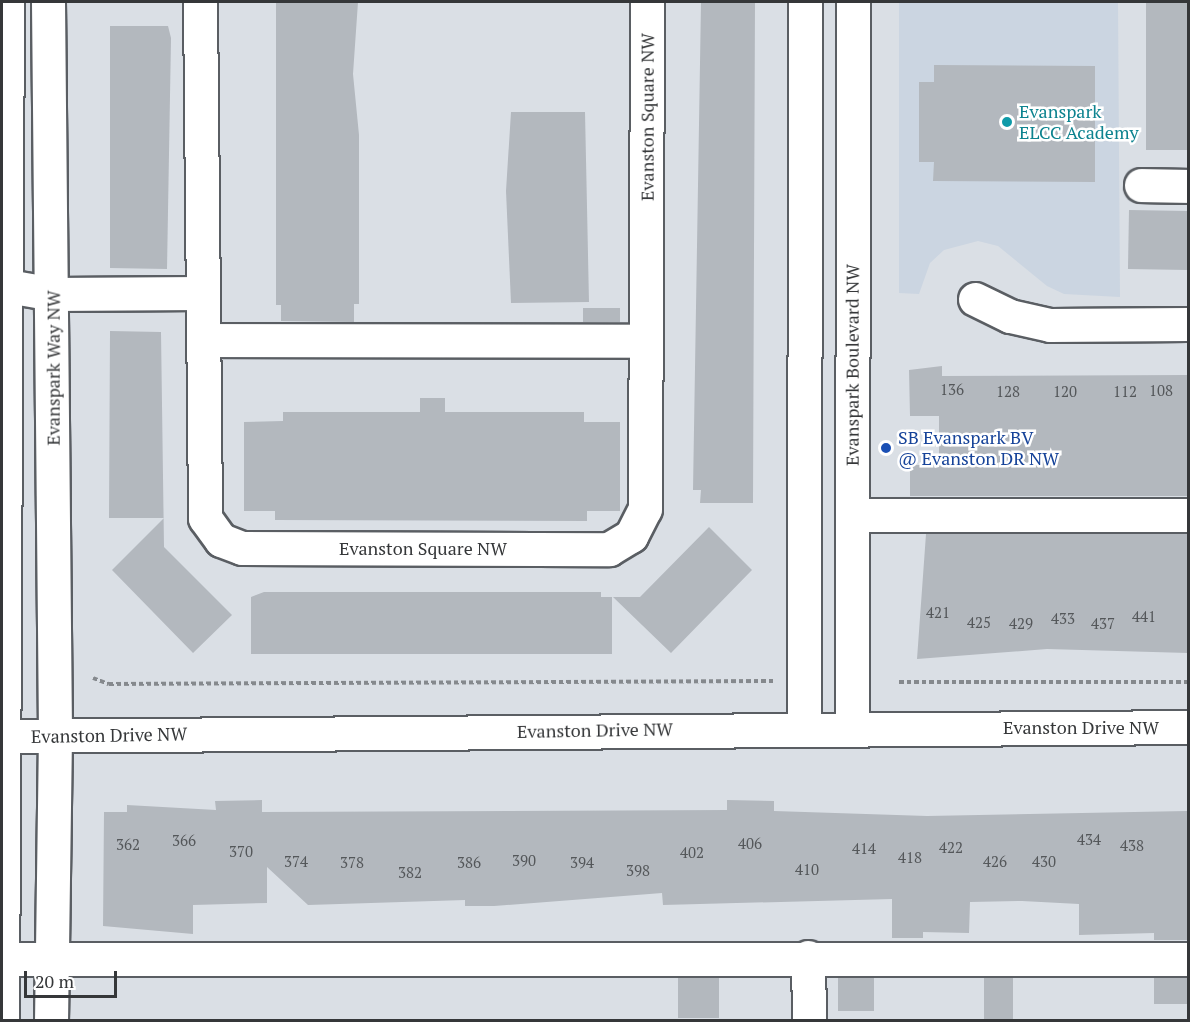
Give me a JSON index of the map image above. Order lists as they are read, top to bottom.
{
  "streets": {
    "street": [
      "Evanston Square NW",
      "Evanspark Boulevard NW",
      "Evanspark Way NW",
      "Evanston Drive NW"
    ]
  },
  "crossings": [
    ["Evanspark Boulevard NW", "Evanston Drive NW"],
    ["Evanspark Way NW", "Evanston Drive NW"]
  ],
  "places": ["Evanspark ELCC Academy", "SB Evanspark BV @ Evanston DR NW"],
  "house_numbers": [
    "136",
    "108",
    "128",
    "120",
    "112",
    "421",
    "441",
    "433",
    "425",
    "429",
    "437",
    "434",
    "366",
    "406",
    "362",
    "438",
    "422",
    "414",
    "370",
    "402",
    "418",
    "390",
    "374",
    "426",
    "430",
    "378",
    "386",
    "394",
    "410",
    "398",
    "382"
  ],
  "scale_bar": "20 m"
}
